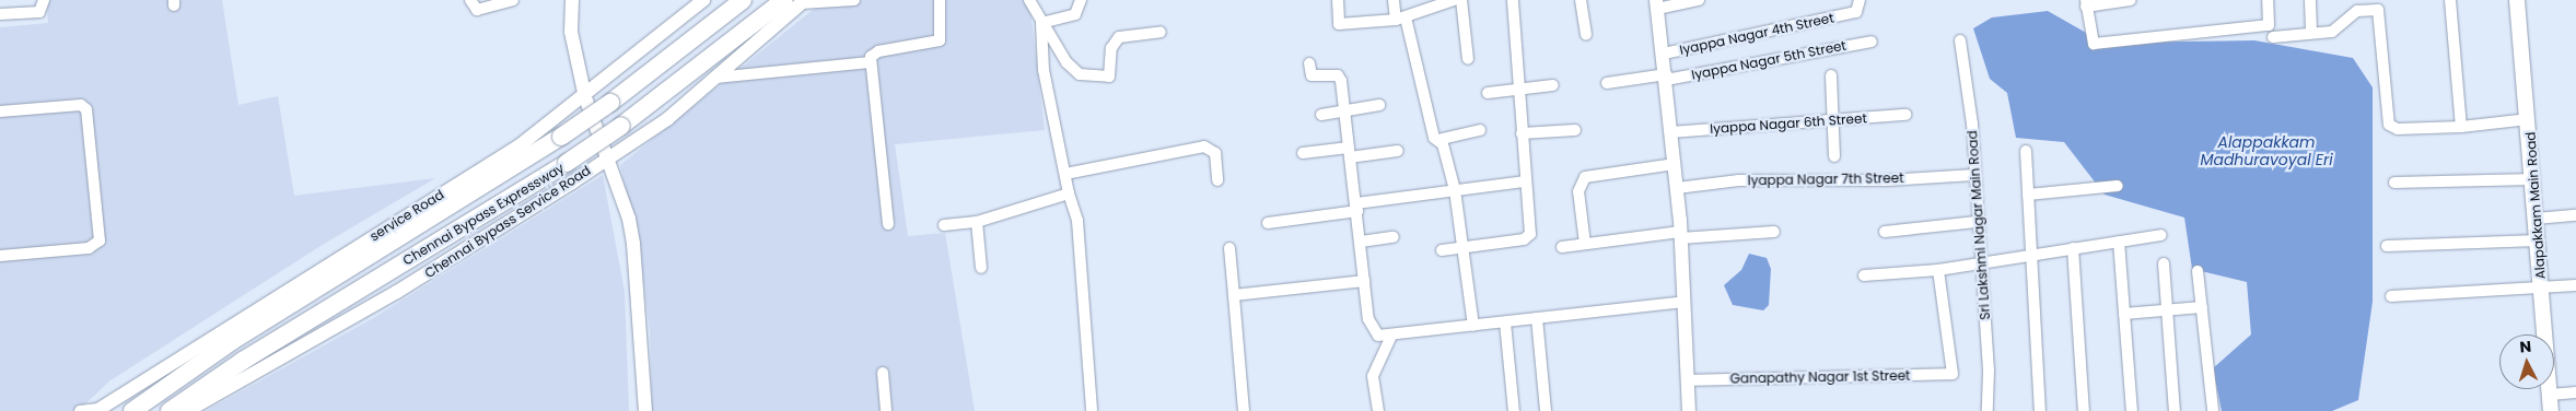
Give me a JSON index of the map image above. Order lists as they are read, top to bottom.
{
  "streets": {
    "highway": ["Chennai Bypass Expressway"],
    "main road": ["Alapakkam Main Road"],
    "street": [
      "Iyappa Nagar 4th Street",
      "Iyappa Nagar 5th Street",
      "Iyappa Nagar 6th Street",
      "Iyappa Nagar 7th Street",
      "service Road",
      "Chennai Bypass Service Road",
      "Sri Lakshmi Nagar Main Road",
      "Ganapathy Nagar 1st Street"
    ]
  },
  "crossings": [
    ["Iyappa Nagar 7th Street", "Sri Lakshmi Nagar Main Road"],
    ["Chennai Bypass Expressway", "Chennai Bypass Service Road"]
  ],
  "water": ["Alappakkam Madhuravoyal Eri"],
  "north": "top"
}
